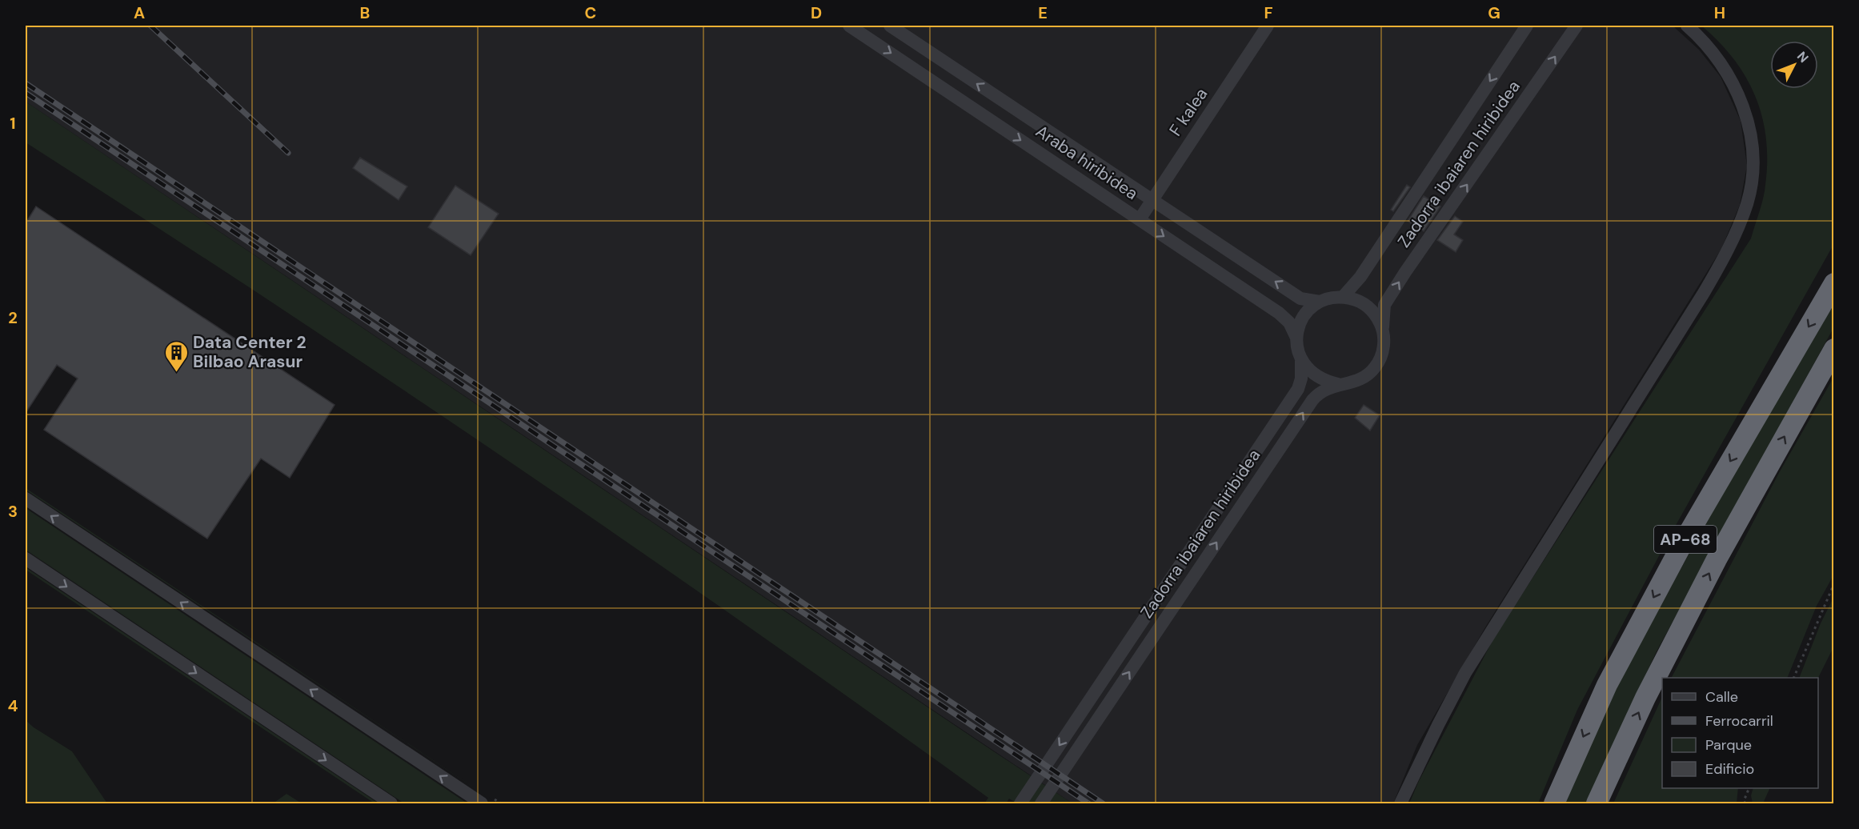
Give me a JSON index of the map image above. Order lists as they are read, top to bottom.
{
  "streets": {
    "highway": ["AP-68"],
    "street": ["F kalea", "Araba hiribidea", "Zadorra ibaiaren hiribidea"]
  },
  "crossings": [
    ["F kalea", "Araba hiribidea"],
    ["Araba hiribidea", "Zadorra ibaiaren hiribidea"]
  ],
  "places": {
    "building": ["Data Center 2 Bilbao Arasur"]
  },
  "legend": [
    "Calle",
    "Ferrocarril",
    "Parque",
    "Edificio"
  ],
  "north": "top right",
  "grid": {
    "columns": [
      "A",
      "B",
      "C",
      "D",
      "E",
      "F",
      "G",
      "H"
    ],
    "rows": [
      "1",
      "2",
      "3",
      "4"
    ]
  }
}
